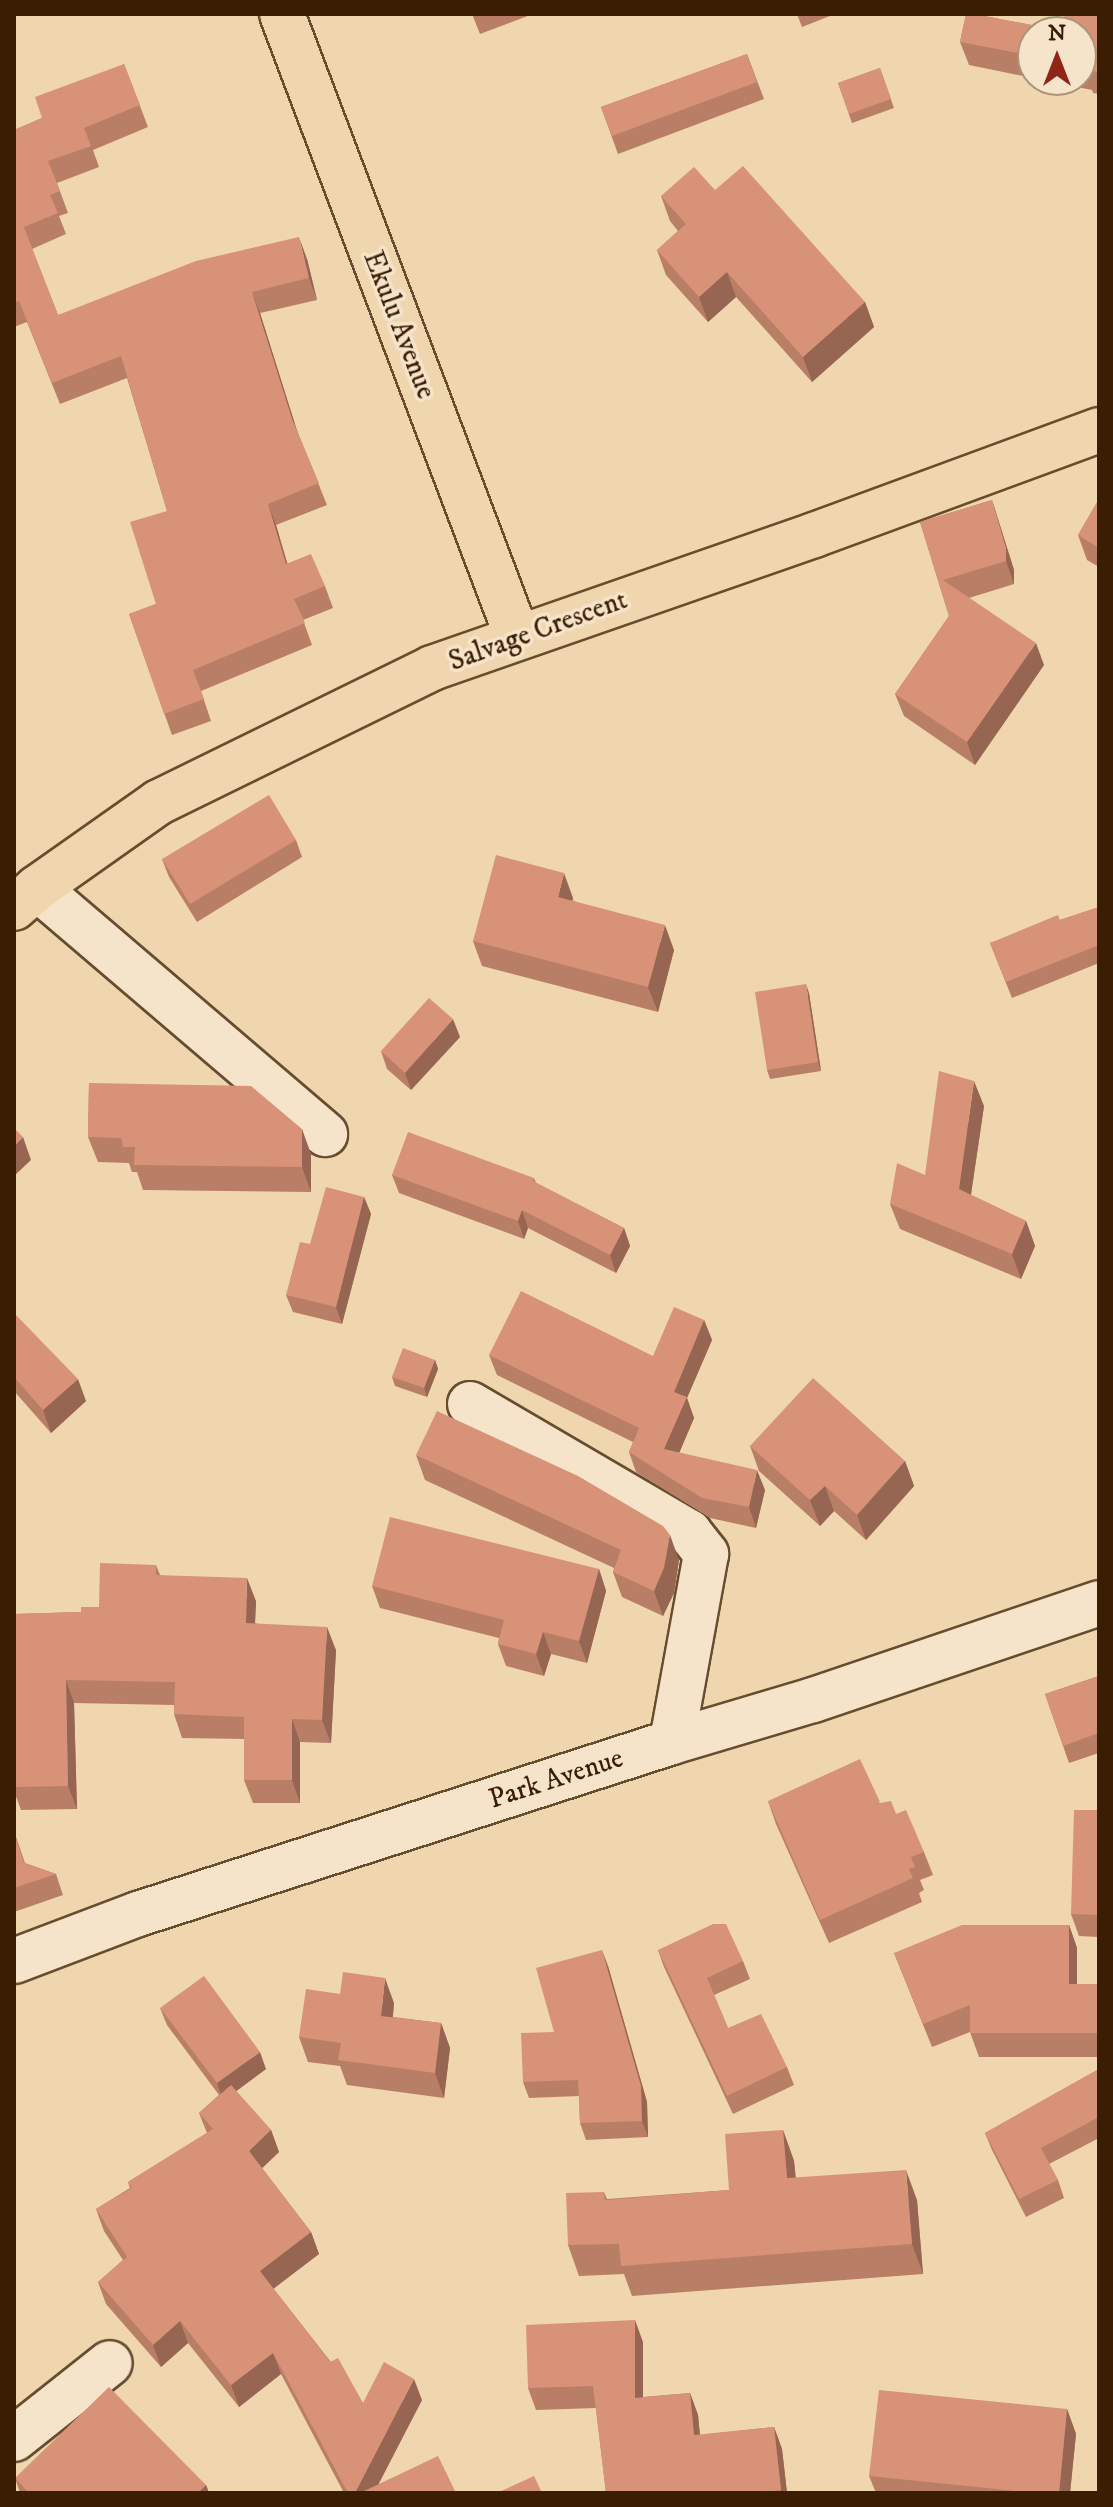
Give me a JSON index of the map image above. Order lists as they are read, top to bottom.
{
  "streets": {
    "main road": ["Ekulu Avenue", "Salvage Crescent"],
    "street": ["Park Avenue"]
  },
  "crossings": [
    ["Ekulu Avenue", "Salvage Crescent"]
  ],
  "north": "top"
}
